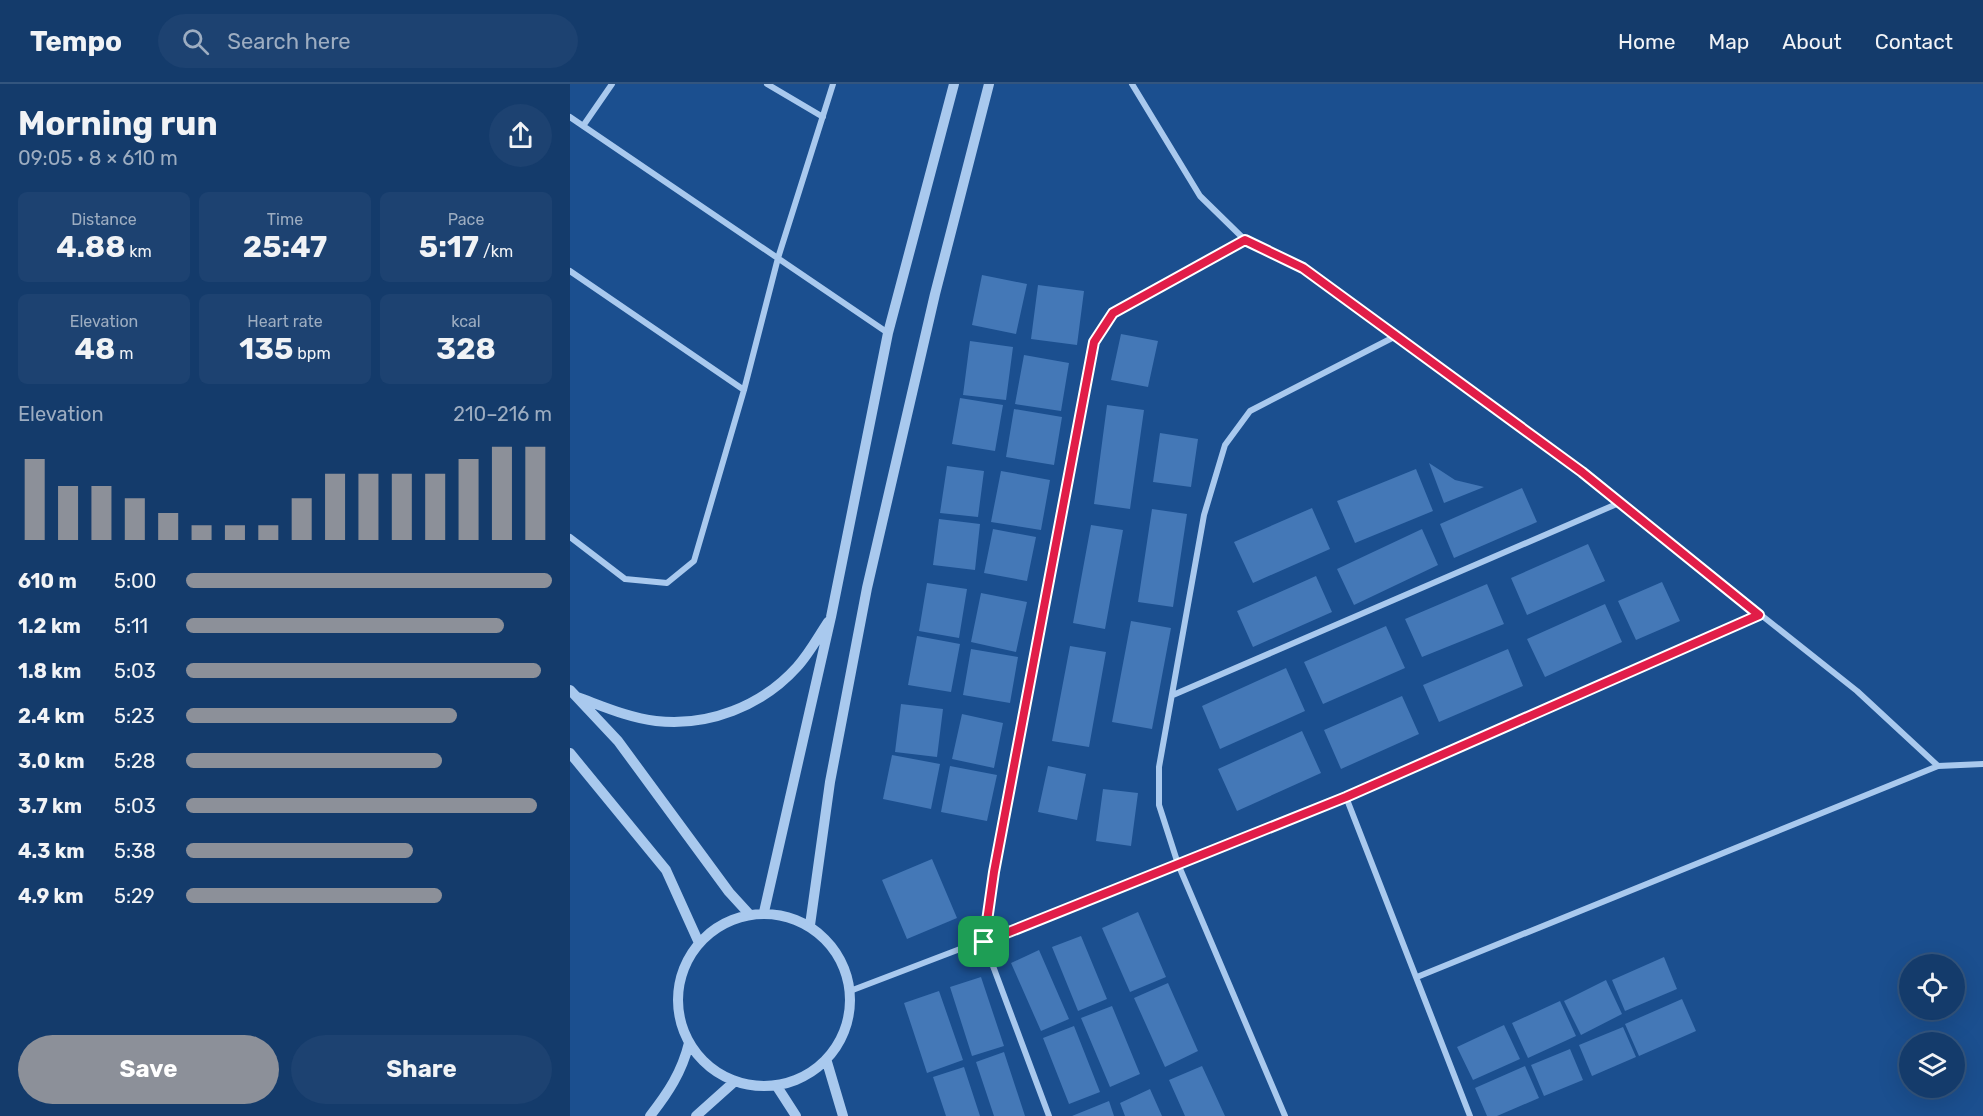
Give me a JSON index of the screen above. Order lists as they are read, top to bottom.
{
  "page": {
    "header": "Tempo",
    "search": "Search here",
    "nav": [
      "Home",
      "Map",
      "About",
      "Contact"
    ],
    "heading": ["Morning run", "09:05 · 8 × 610 m"],
    "stats": [
      ["Distance", "4.88 km"],
      ["Time", "25:47"],
      ["Pace", "5:17 /km"],
      ["Elevation", "48 m"],
      ["Heart rate", "135 bpm"],
      ["kcal", "328"]
    ],
    "chart": ["Elevation", "210–216 m"],
    "list": [
      {
        "name": "610 m",
        "note": "5:00"
      },
      {
        "name": "1.2 km",
        "note": "5:11"
      },
      {
        "name": "1.8 km",
        "note": "5:03"
      },
      {
        "name": "2.4 km",
        "note": "5:23"
      },
      {
        "name": "3.0 km",
        "note": "5:28"
      },
      {
        "name": "3.7 km",
        "note": "5:03"
      },
      {
        "name": "4.3 km",
        "note": "5:38"
      },
      {
        "name": "4.9 km",
        "note": "5:29"
      }
    ],
    "buttons": ["Save", "Share"]
  }
}
